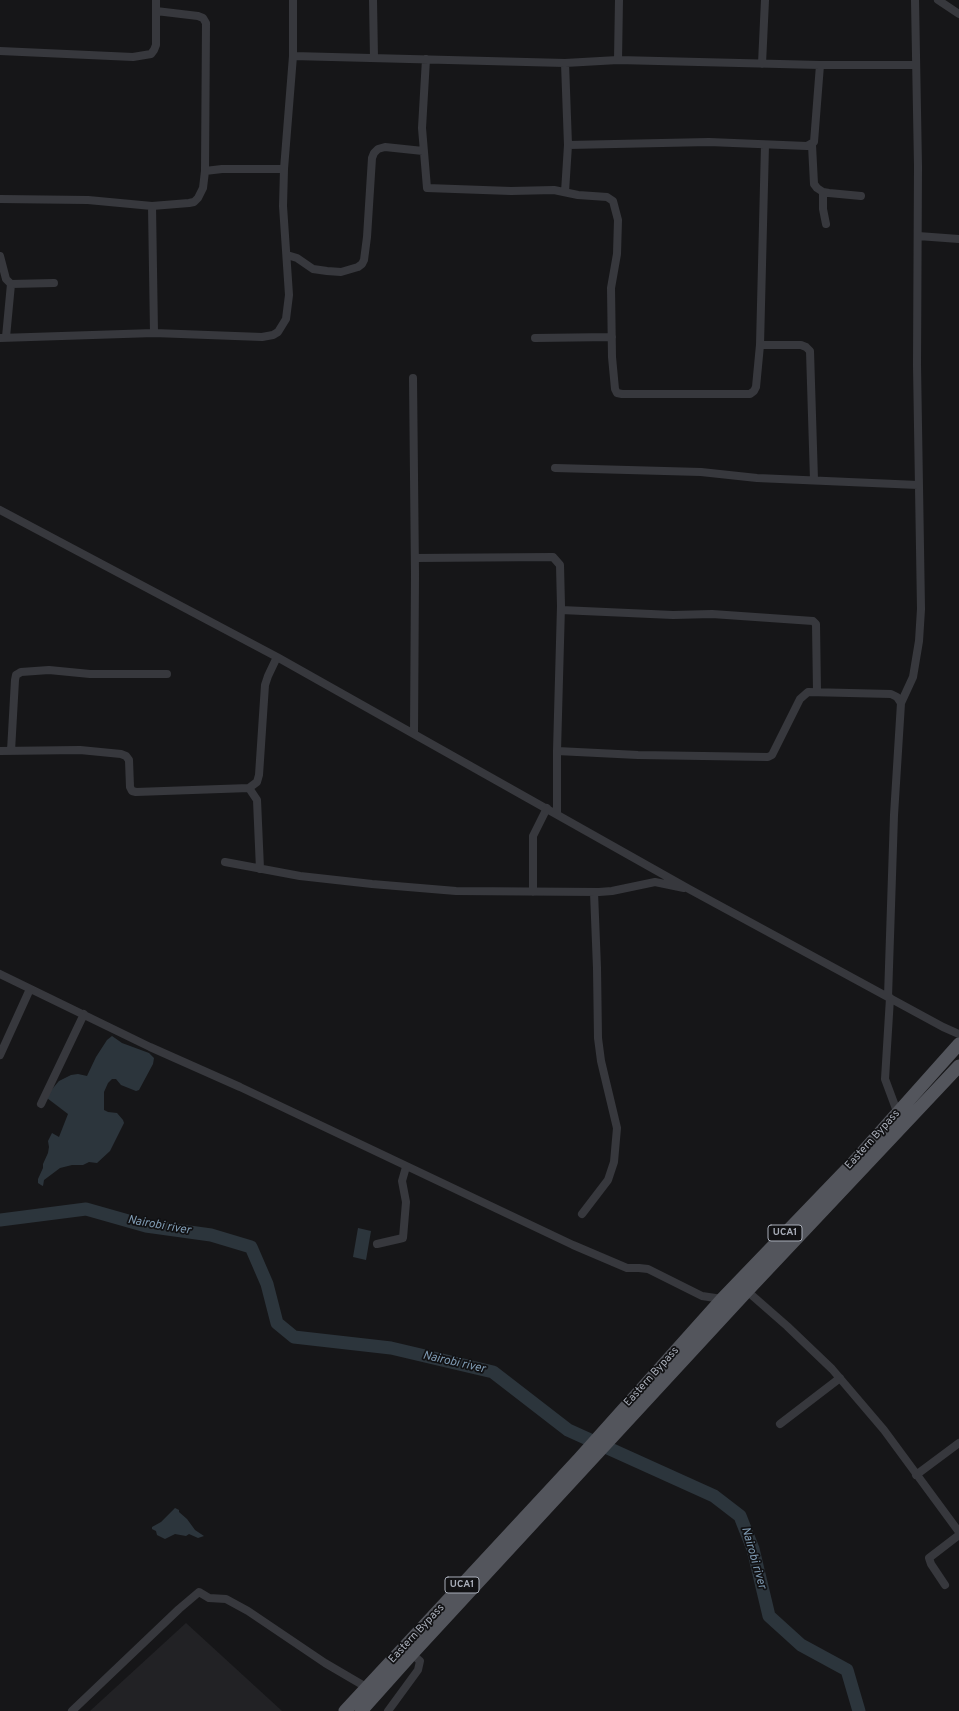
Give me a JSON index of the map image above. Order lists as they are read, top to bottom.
{
  "streets": {
    "main road": ["Eastern Bypass", "UCA1"]
  },
  "water": ["Nairobi river"]
}
